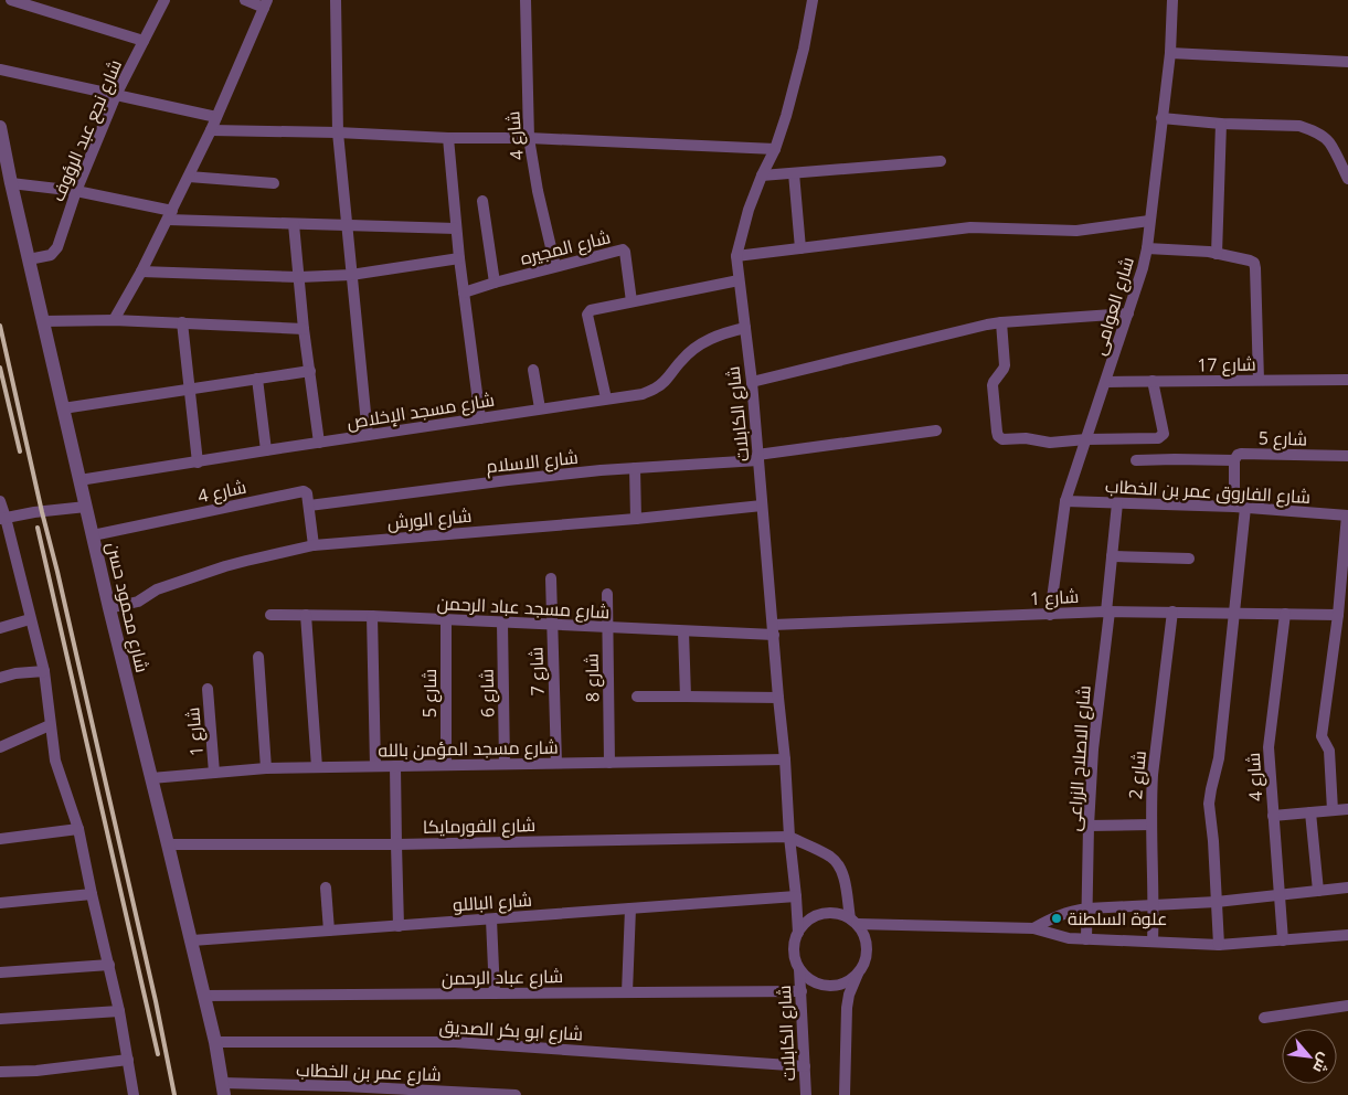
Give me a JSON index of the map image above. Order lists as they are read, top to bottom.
{
  "streets": {
    "street": [
      "شارع نجع عبد الرؤوف",
      "شارع 4",
      "شارع المجيره",
      "شارع العوامى",
      "شارع 17",
      "شارع مسجد الإخلاص",
      "شارع الكابلات",
      "شارع 5",
      "شارع الاسلام",
      "شارع الفاروق عمر بن الخطاب",
      "شارع الورش",
      "شارع 1",
      "شارع محمود حسن",
      "شارع مسجد عباد الرحمن",
      "شارع 7",
      "شارع 8",
      "شارع 6",
      "شارع مسجد المؤمن بالله",
      "شارع الاصلاح الزراعى",
      "شارع 2",
      "شارع الفورمايكا",
      "شارع الباللو",
      "شارع عباد الرحمن",
      "شارع ابو بكر الصديق",
      "شارع عمر بن الخطاب"
    ]
  },
  "crossings": [
    ["شارع نجع عبد الرؤوف", "شارع محمود حسن"],
    ["شارع 4", "شارع المجيره"],
    ["شارع 4", "شارع الاسلام"],
    ["شارع 4", "شارع 1"],
    ["شارع 4", "شارع محمود حسن"],
    ["شارع العوامى", "شارع 17"],
    ["شارع العوامى", "شارع الفاروق عمر بن الخطاب"],
    ["شارع العوامى", "شارع 1"],
    ["شارع مسجد الإخلاص", "شارع الكابلات"],
    ["شارع مسجد الإخلاص", "شارع محمود حسن"],
    ["شارع الكابلات", "شارع الاسلام"],
    ["شارع الكابلات", "شارع الورش"],
    ["شارع الكابلات", "شارع 1"],
    ["شارع الكابلات", "شارع مسجد عباد الرحمن"],
    ["شارع الكابلات", "شارع مسجد المؤمن بالله"],
    ["شارع الكابلات", "شارع الفورمايكا"],
    ["شارع الكابلات", "شارع الباللو"],
    ["شارع الكابلات", "شارع عباد الرحمن"],
    ["شارع الكابلات", "شارع ابو بكر الصديق"],
    ["شارع 5", "شارع الفاروق عمر بن الخطاب"],
    ["شارع 5", "شارع 1"],
    ["شارع 5", "شارع مسجد عباد الرحمن"],
    ["شارع 5", "شارع مسجد المؤمن بالله"],
    ["شارع الفاروق عمر بن الخطاب", "شارع الاصلاح الزراعى"],
    ["شارع الورش", "شارع محمود حسن"],
    ["شارع 1", "شارع مسجد عباد الرحمن"],
    ["شارع 1", "شارع مسجد المؤمن بالله"],
    ["شارع 1", "شارع الاصلاح الزراعى"],
    ["شارع 1", "شارع 2"],
    ["شارع محمود حسن", "شارع مسجد المؤمن بالله"],
    ["شارع محمود حسن", "شارع الفورمايكا"],
    ["شارع محمود حسن", "شارع الباللو"],
    ["شارع محمود حسن", "شارع عباد الرحمن"],
    ["شارع محمود حسن", "شارع ابو بكر الصديق"],
    ["شارع محمود حسن", "شارع عمر بن الخطاب"],
    ["شارع مسجد عباد الرحمن", "شارع 7"],
    ["شارع مسجد عباد الرحمن", "شارع 8"],
    ["شارع مسجد عباد الرحمن", "شارع 6"],
    ["شارع 7", "شارع مسجد المؤمن بالله"],
    ["شارع 8", "شارع مسجد المؤمن بالله"],
    ["شارع 6", "شارع مسجد المؤمن بالله"]
  ],
  "places": ["علوة السلطنة"],
  "north": "bottom right"
}
